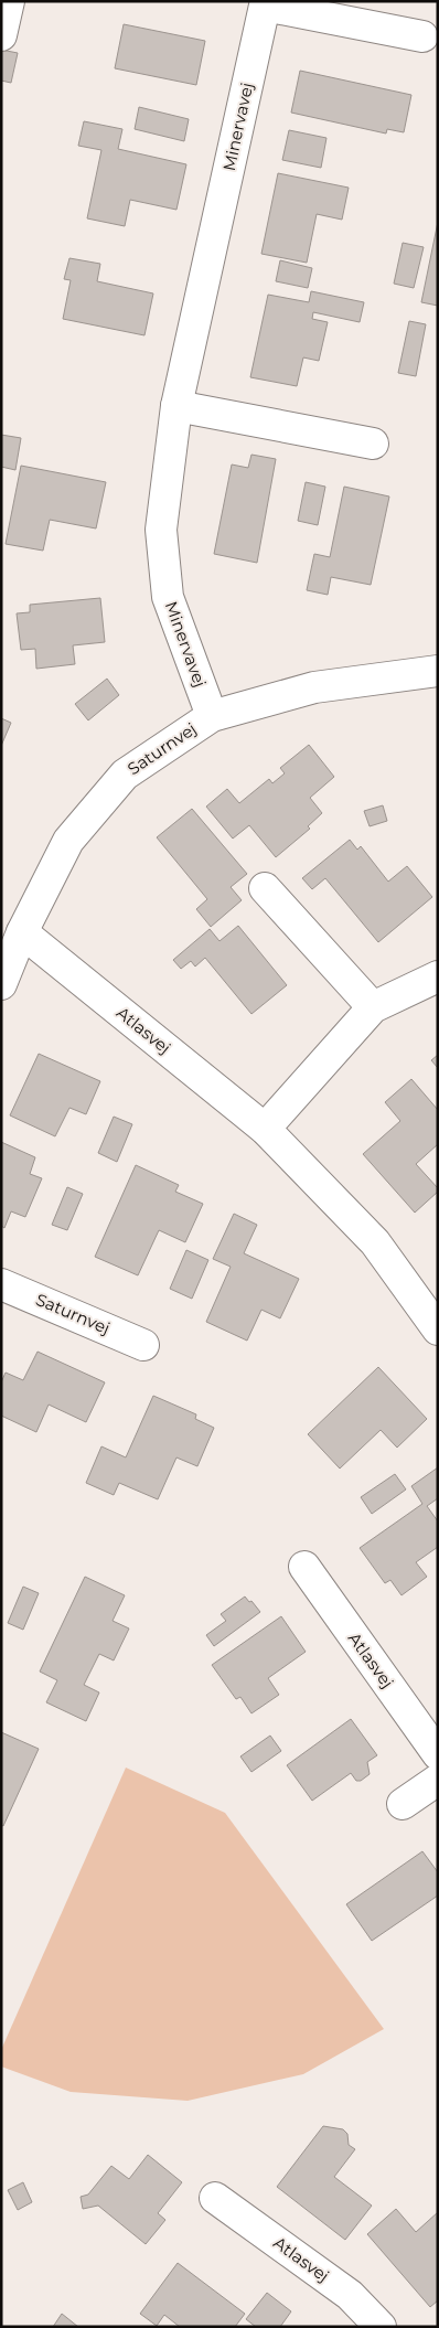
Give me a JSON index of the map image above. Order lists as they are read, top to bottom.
{
  "streets": {
    "street": ["Minervavej", "Saturnvej", "Atlasvej"]
  },
  "crossings": [
    ["Minervavej", "Saturnvej"],
    ["Saturnvej", "Atlasvej"]
  ]
}
